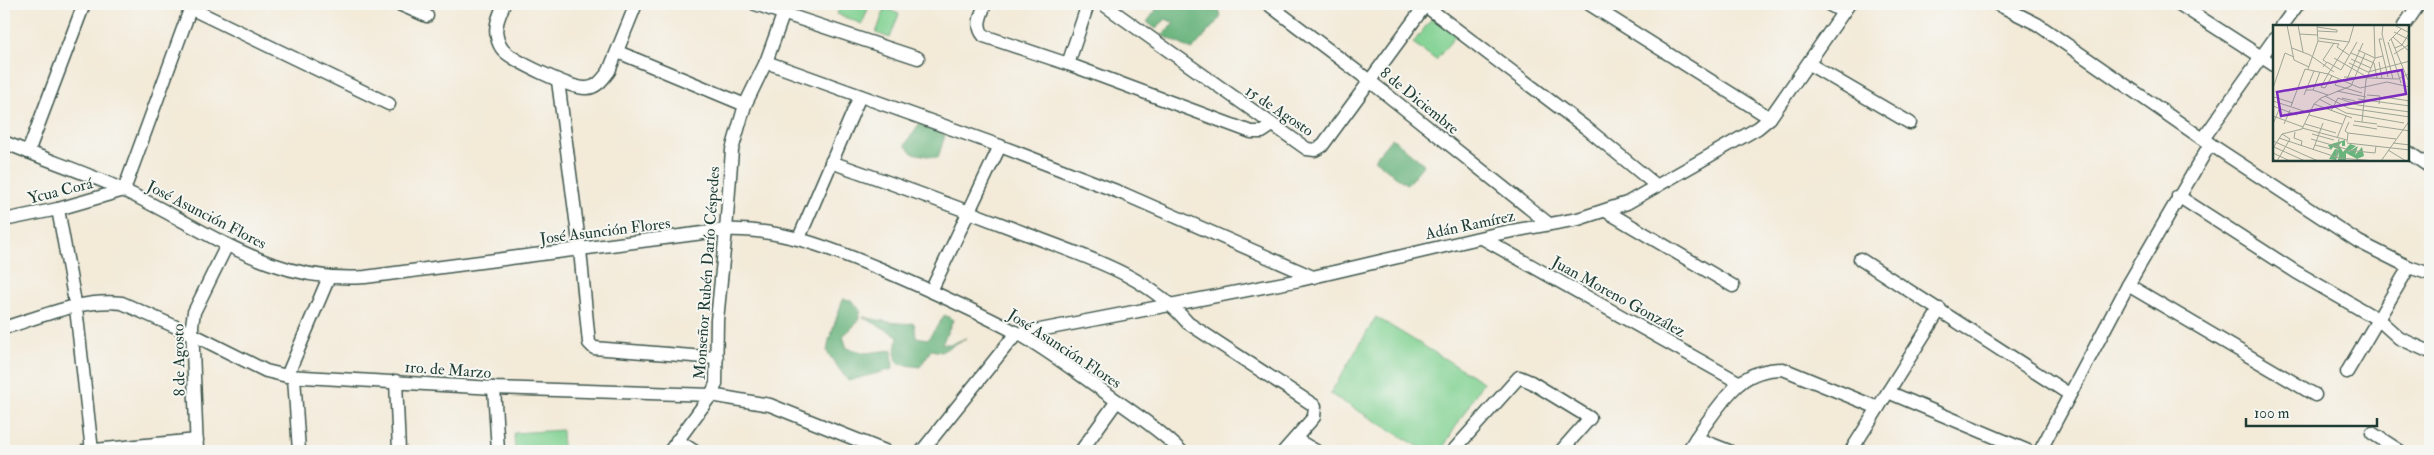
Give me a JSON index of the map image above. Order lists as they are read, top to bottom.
{
  "streets": {
    "street": [
      "8 de Diciembre",
      "15 de Agosto",
      "Ycua Corá",
      "José Asunción Flores",
      "Adán Ramírez",
      "Monseñor Rubén Darío Céspedes",
      "Juan Moreno González",
      "8 de Agosto",
      "1ro. de Marzo"
    ]
  },
  "crossings": [
    ["8 de Diciembre", "15 de Agosto"],
    ["8 de Diciembre", "Adán Ramírez"],
    ["Ycua Corá", "José Asunción Flores"],
    ["José Asunción Flores", "Adán Ramírez"],
    ["José Asunción Flores", "Monseñor Rubén Darío Céspedes"],
    ["José Asunción Flores", "8 de Agosto"],
    ["Adán Ramírez", "Juan Moreno González"],
    ["Monseñor Rubén Darío Céspedes", "1ro. de Marzo"],
    ["8 de Agosto", "1ro. de Marzo"]
  ],
  "scale_bar": "100 m"
}
